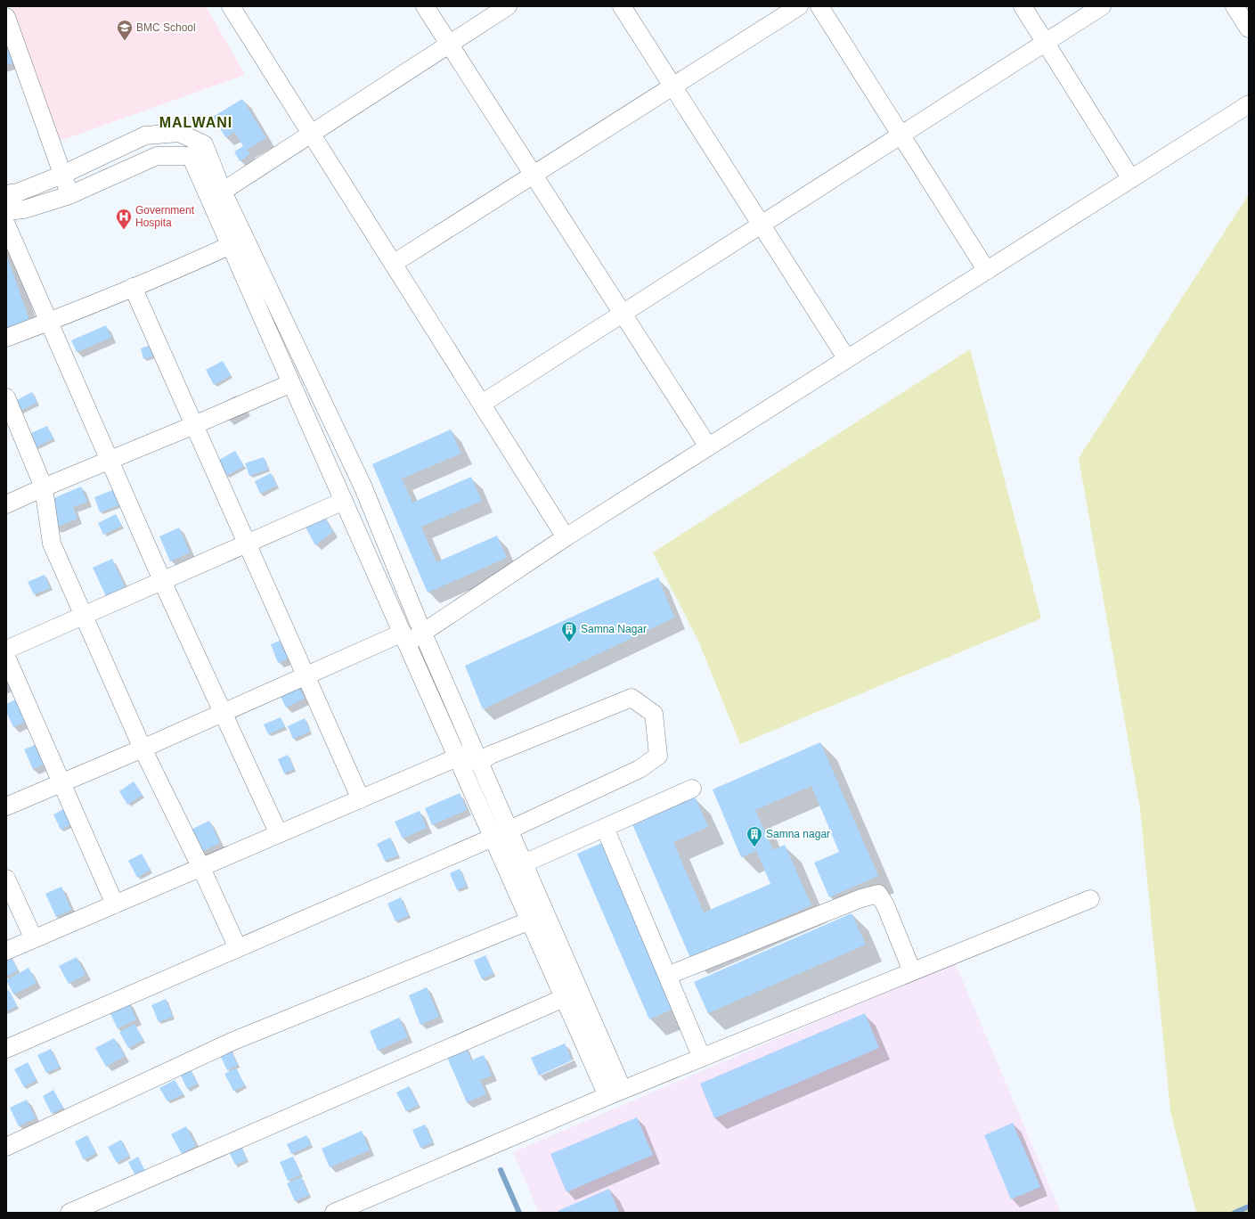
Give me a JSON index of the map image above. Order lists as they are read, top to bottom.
{
  "districts": ["MALWANI"],
  "places": {
    "school or university": ["BMC School"],
    "hospital": ["Government Hospita"],
    "building": ["Samna Nagar", "Samna nagar"]
  }
}
